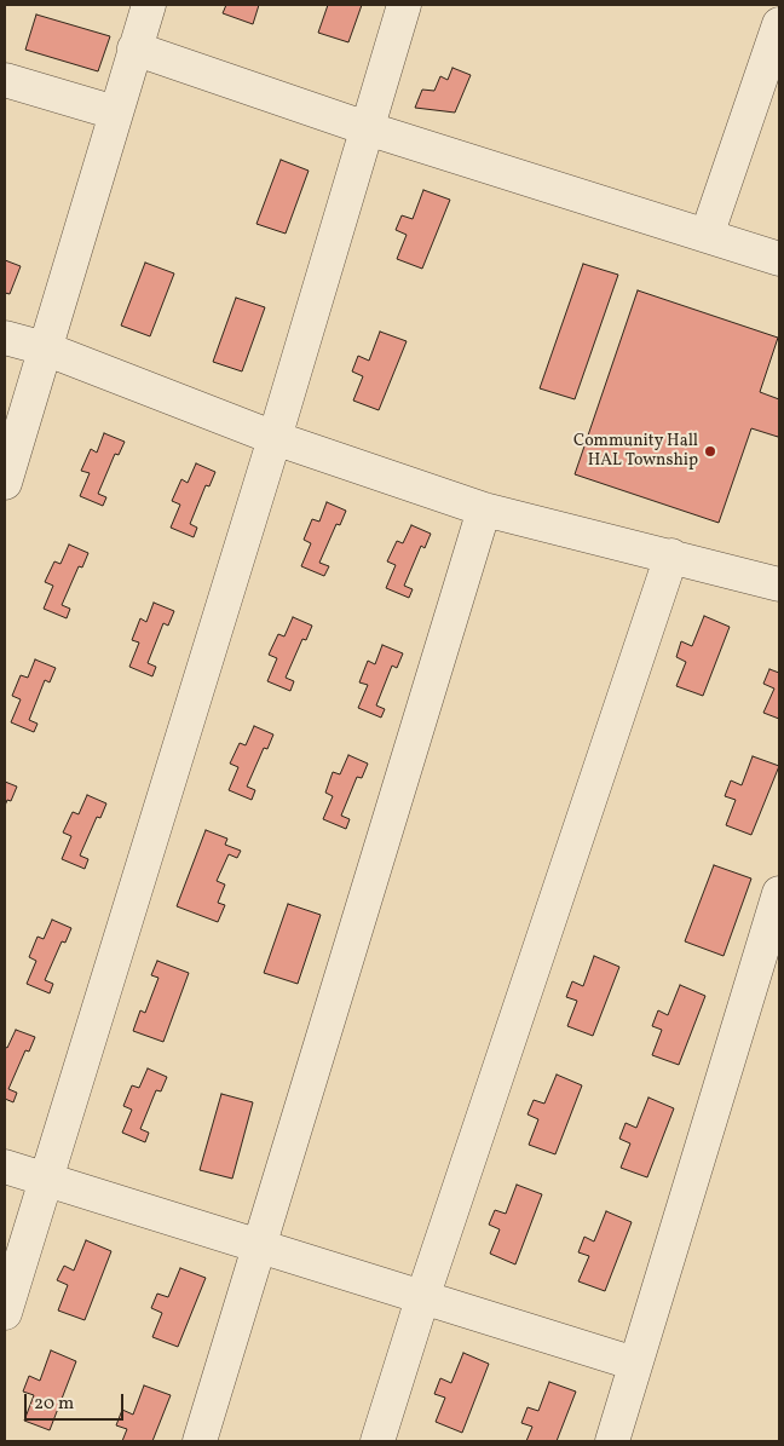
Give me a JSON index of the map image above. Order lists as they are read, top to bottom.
{
  "places": ["Community Hall HAL Township"],
  "scale_bar": "20 m"
}
